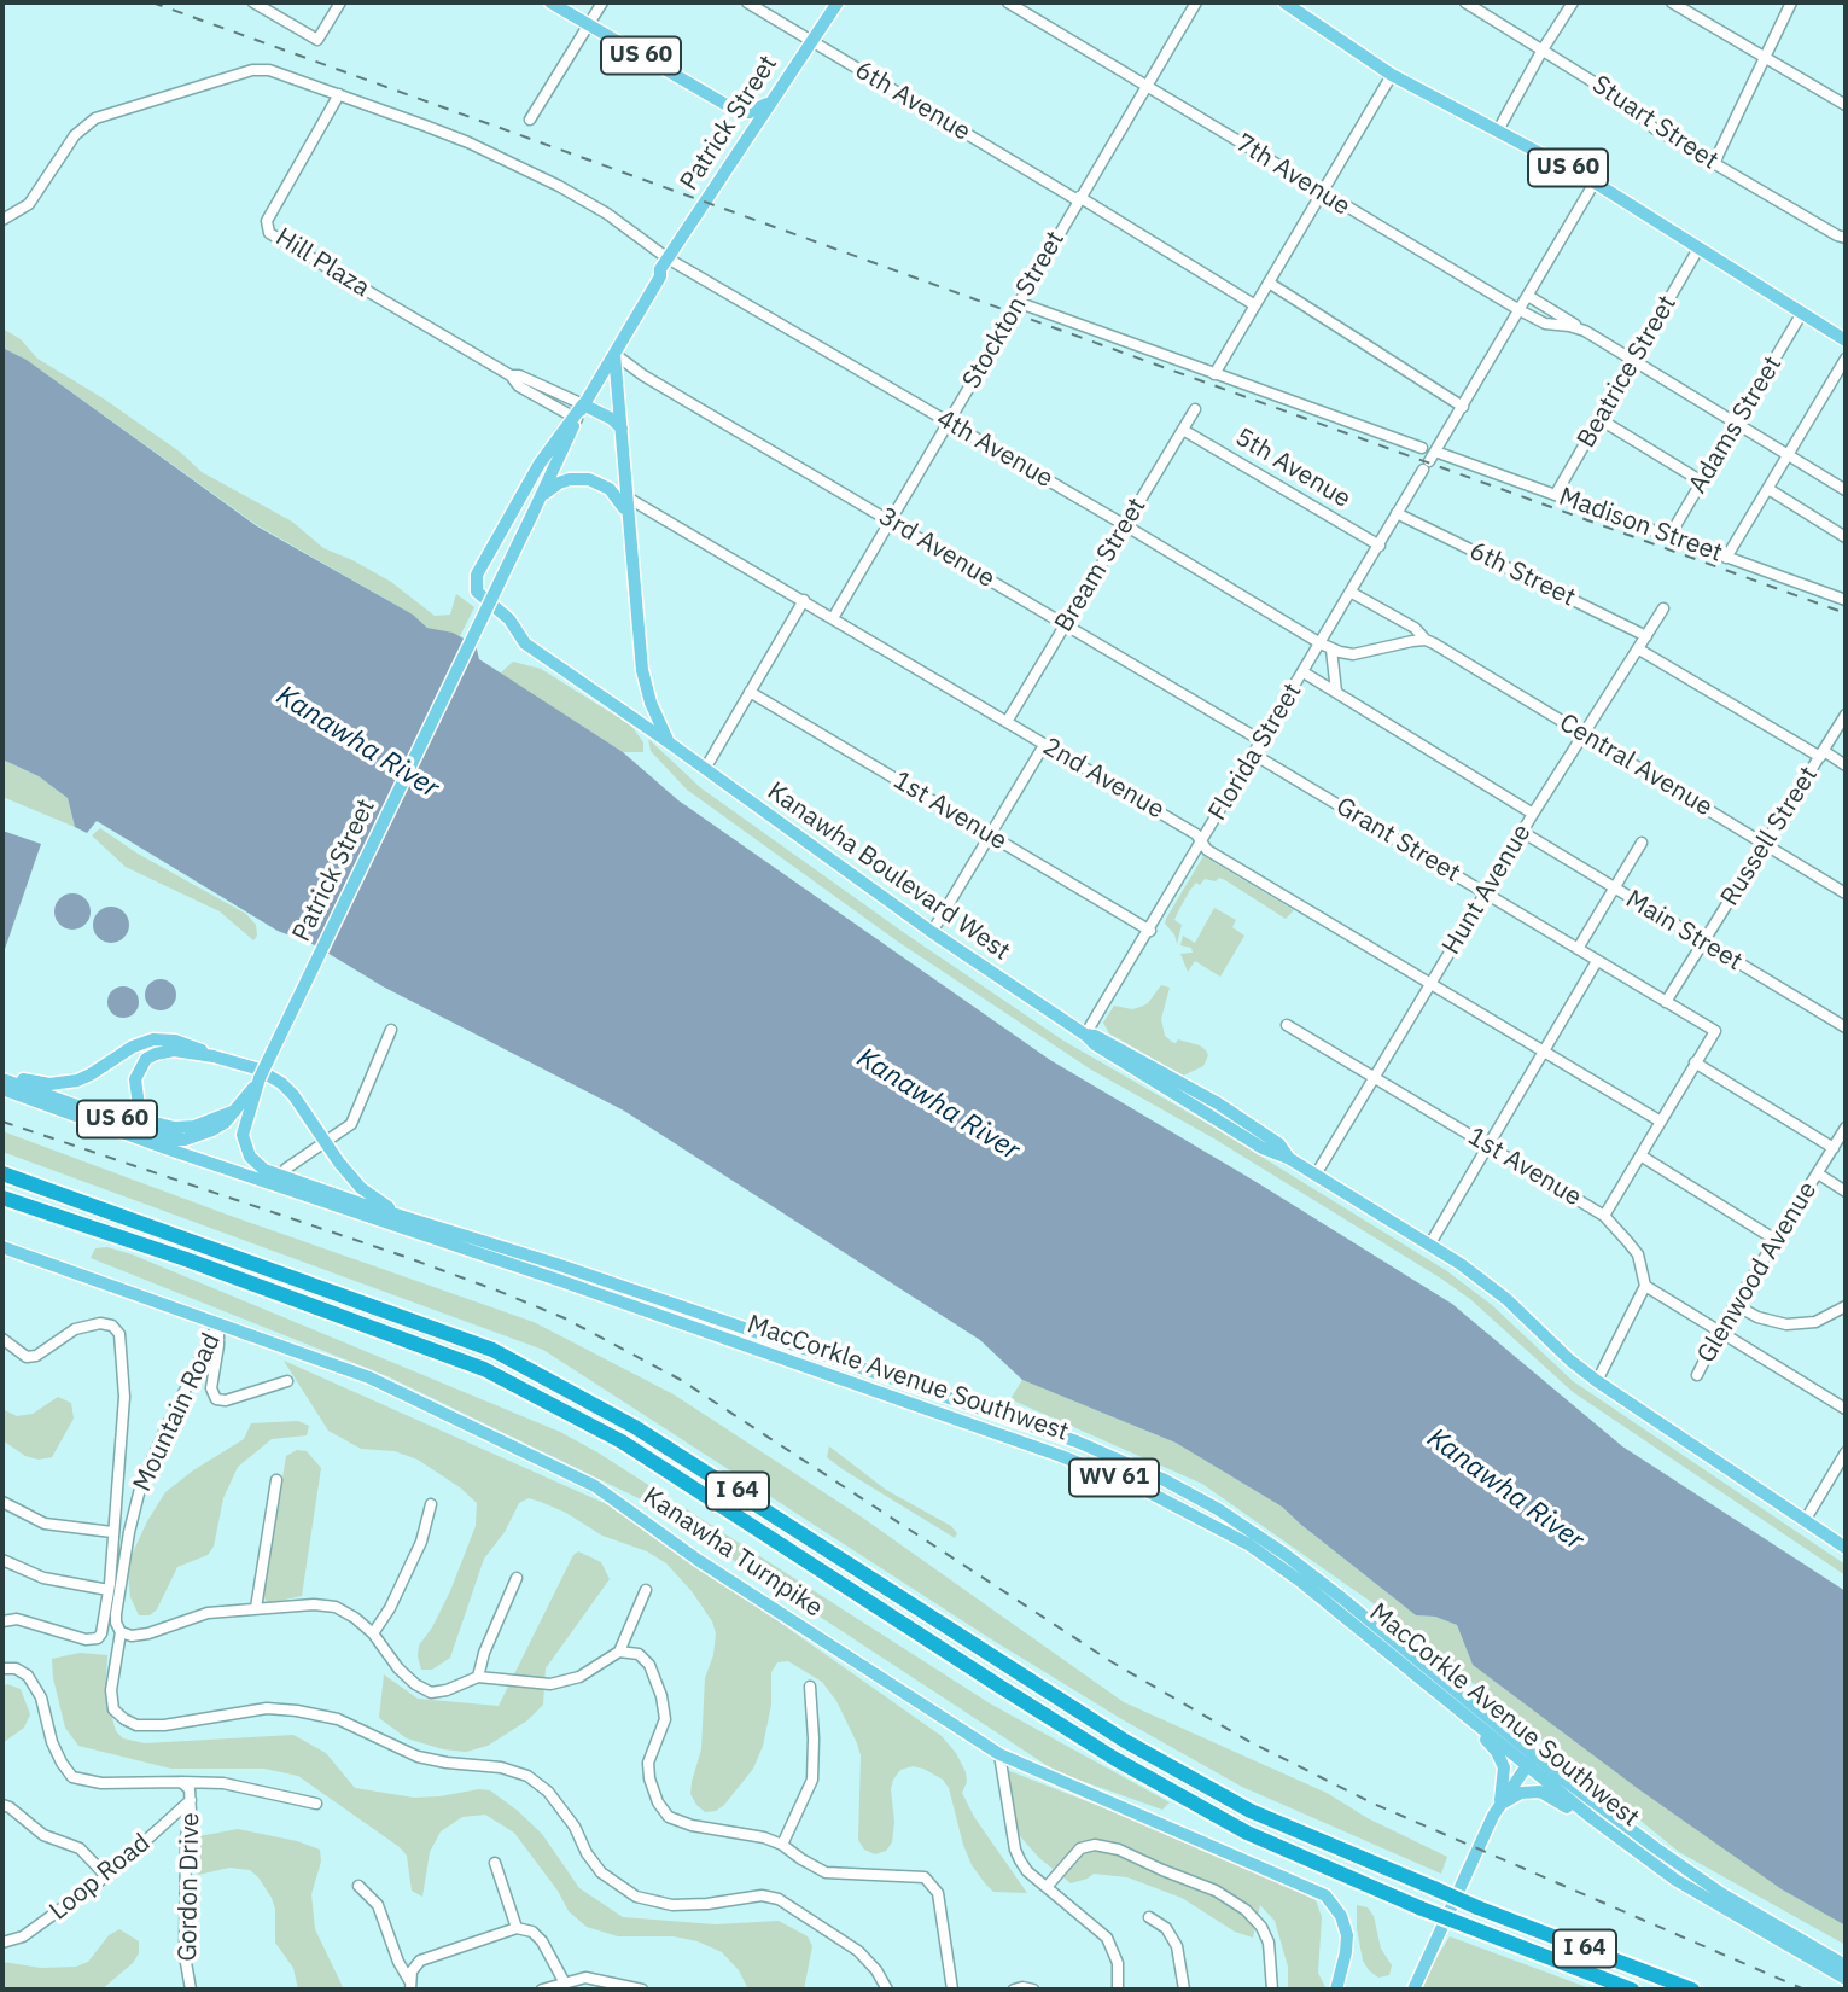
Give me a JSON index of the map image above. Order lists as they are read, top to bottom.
{
  "streets": {
    "highway": ["I 64"],
    "main road": [
      "US 60",
      "Patrick Street",
      "Kanawha Boulevard West",
      "MacCorkle Avenue Southwest",
      "WV 61",
      "Kanawha Turnpike"
    ],
    "street": [
      "6th Avenue",
      "Stuart Street",
      "7th Avenue",
      "Hill Plaza",
      "Stockton Street",
      "Beatrice Street",
      "Adams Street",
      "4th Avenue",
      "5th Avenue",
      "Madison Street",
      "3rd Avenue",
      "Bream Street",
      "6th Street",
      "Florida Street",
      "Central Avenue",
      "2nd Avenue",
      "1st Avenue",
      "Russell Street",
      "Grant Street",
      "Hunt Avenue",
      "Main Street",
      "Glenwood Avenue",
      "Mountain Road",
      "Loop Road",
      "Gordon Drive"
    ]
  },
  "crossings": [
    ["US 60", "Patrick Street"],
    ["US 60", "Beatrice Street"],
    ["US 60", "Adams Street"],
    ["US 60", "Florida Street"],
    ["US 60", "MacCorkle Avenue Southwest"],
    ["6th Avenue", "Patrick Street"],
    ["6th Avenue", "Stockton Street"],
    ["Patrick Street", "Hill Plaza"],
    ["Patrick Street", "4th Avenue"],
    ["Patrick Street", "3rd Avenue"],
    ["Patrick Street", "Kanawha Boulevard West"],
    ["Patrick Street", "MacCorkle Avenue Southwest"],
    ["7th Avenue", "Stockton Street"],
    ["7th Avenue", "Beatrice Street"],
    ["7th Avenue", "Adams Street"],
    ["7th Avenue", "Florida Street"],
    ["Hill Plaza", "Kanawha Boulevard West"],
    ["Stockton Street", "4th Avenue"],
    ["Stockton Street", "3rd Avenue"],
    ["Stockton Street", "2nd Avenue"],
    ["Beatrice Street", "Madison Street"],
    ["Adams Street", "Madison Street"],
    ["4th Avenue", "Bream Street"],
    ["4th Avenue", "Florida Street"],
    ["5th Avenue", "Bream Street"],
    ["5th Avenue", "Florida Street"],
    ["Madison Street", "Florida Street"],
    ["3rd Avenue", "Bream Street"],
    ["3rd Avenue", "Florida Street"],
    ["3rd Avenue", "Kanawha Boulevard West"],
    ["Bream Street", "2nd Avenue"],
    ["6th Street", "Florida Street"],
    ["6th Street", "Hunt Avenue"],
    ["Florida Street", "Central Avenue"],
    ["Florida Street", "2nd Avenue"],
    ["Florida Street", "1st Avenue"],
    ["Florida Street", "Grant Street"],
    ["Florida Street", "Kanawha Boulevard West"],
    ["Central Avenue", "Russell Street"],
    ["Central Avenue", "Hunt Avenue"],
    ["2nd Avenue", "Kanawha Boulevard West"],
    ["2nd Avenue", "Hunt Avenue"],
    ["1st Avenue", "Hunt Avenue"],
    ["Russell Street", "Grant Street"],
    ["Russell Street", "Main Street"],
    ["Grant Street", "Hunt Avenue"],
    ["Kanawha Boulevard West", "Hunt Avenue"],
    ["Hunt Avenue", "Main Street"],
    ["Mountain Road", "Kanawha Turnpike"],
    ["Loop Road", "Gordon Drive"]
  ],
  "water": ["Kanawha River"]
}
